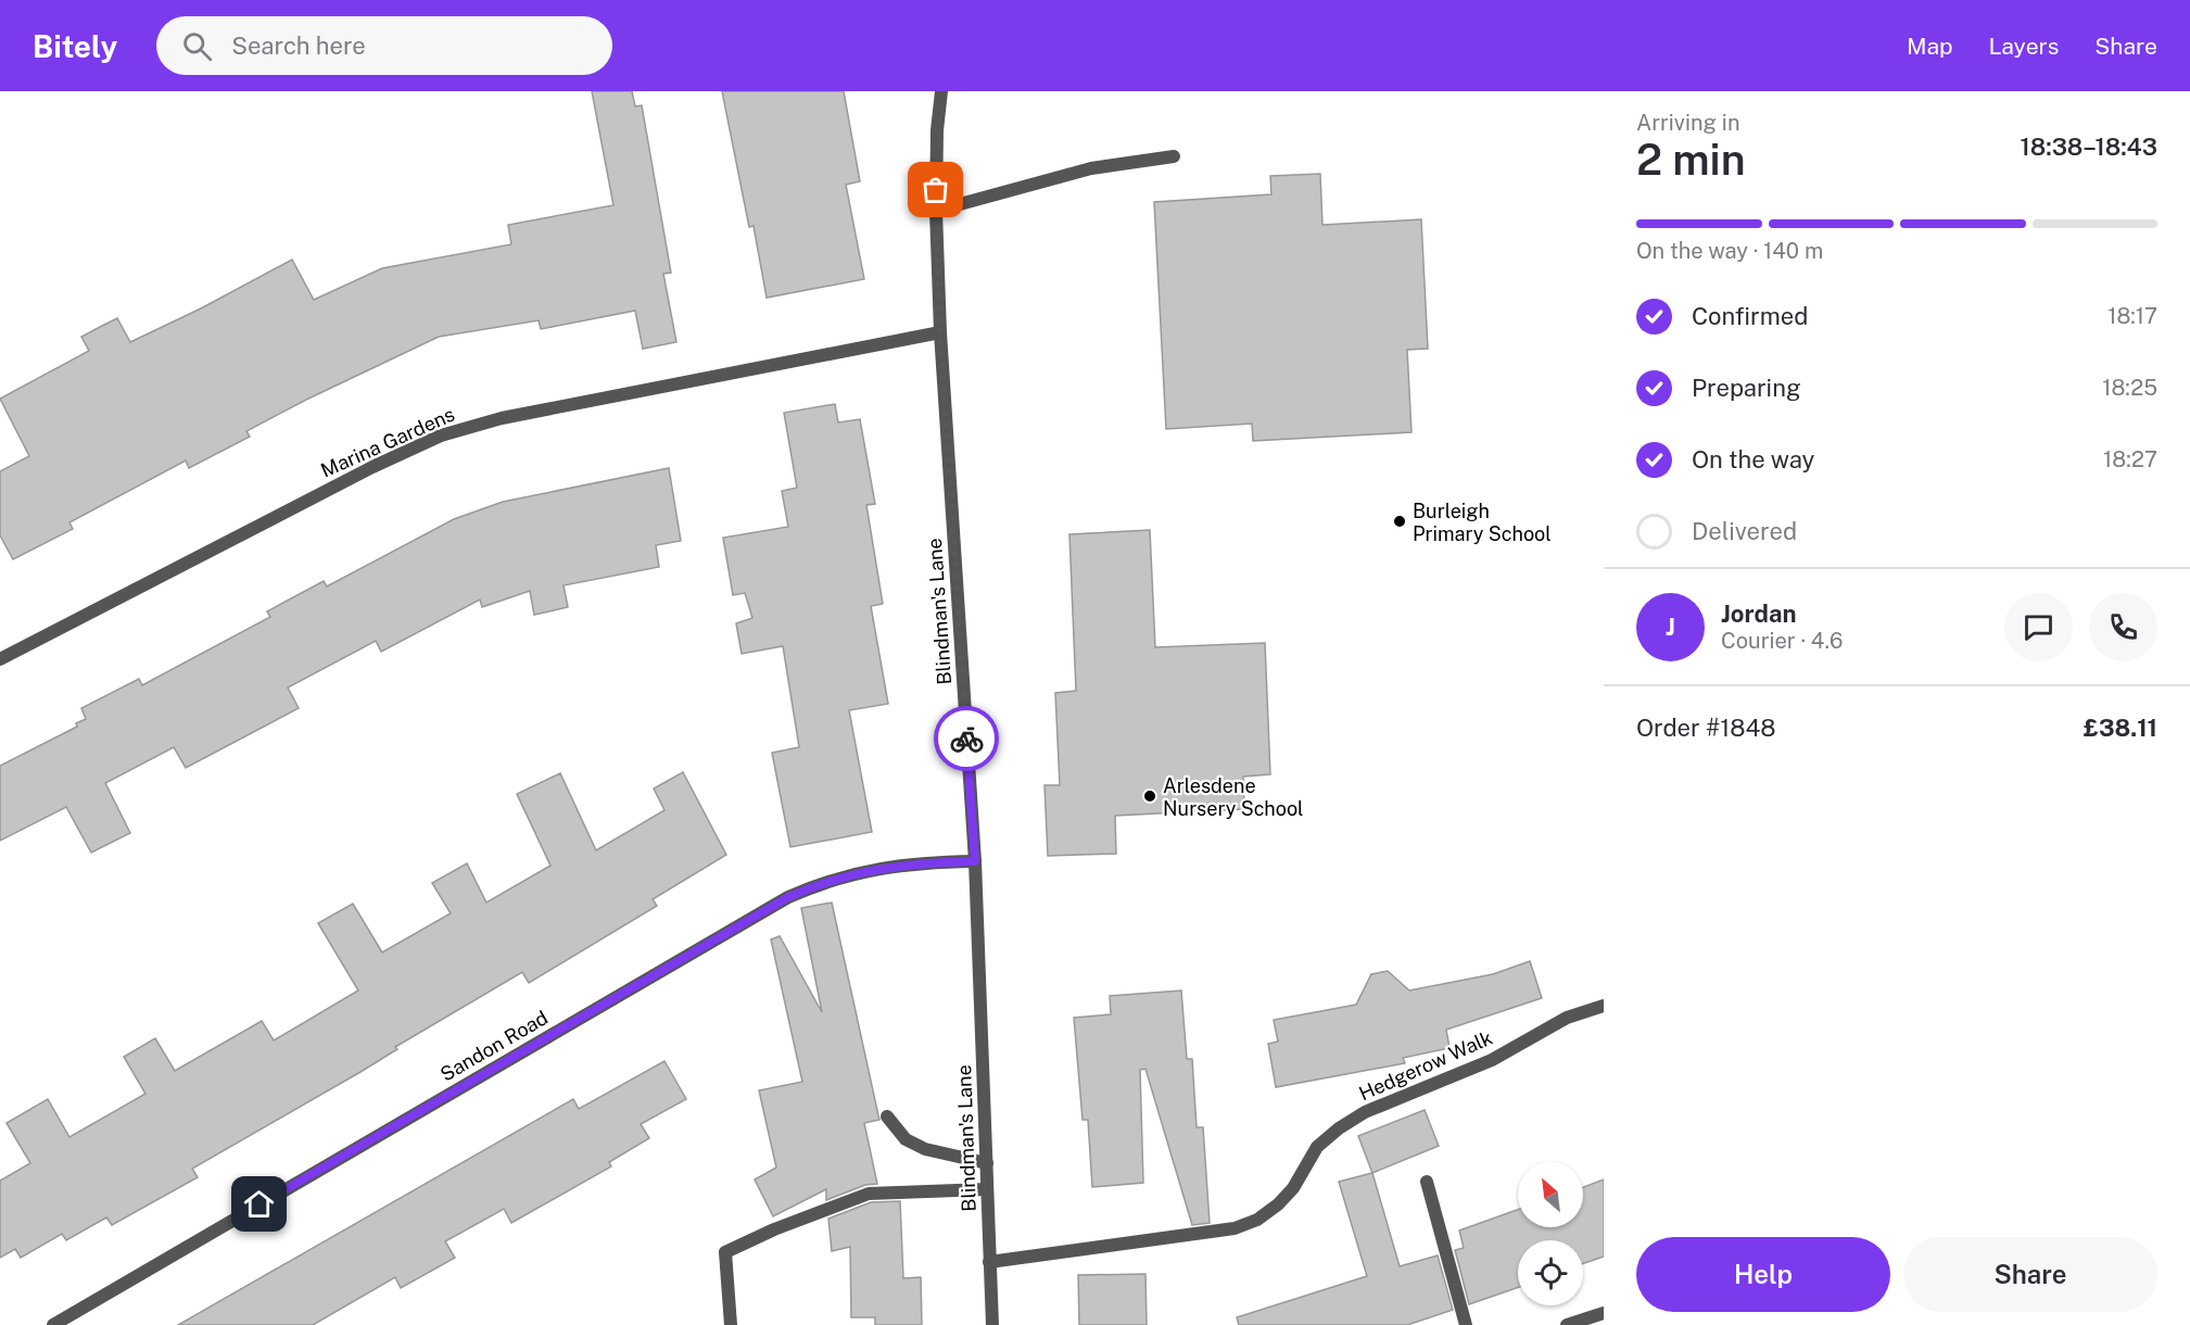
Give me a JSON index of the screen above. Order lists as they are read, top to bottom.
{
  "streets": {
    "street": [
      "Marina Gardens",
      "Blindman's Lane",
      "Sandon Road",
      "Hedgerow Walk"
    ]
  },
  "crossings": [
    ["Marina Gardens", "Blindman's Lane"],
    ["Blindman's Lane", "Sandon Road"],
    ["Blindman's Lane", "Hedgerow Walk"]
  ],
  "places": ["Burleigh Primary School", "Arlesdene Nursery School"],
  "north": "top left",
  "page": {
    "header": "Bitely",
    "search": "Search here",
    "nav": ["Map", "Layers", "Share"],
    "heading": ["2 min", "Arriving in", "18:38–18:43"],
    "panel": [
      "Jordan",
      "Courier · 4.6",
      "Order #1848",
      "£38.11"
    ],
    "bar": "On the way · 140 m",
    "list": [
      ["Confirmed", "18:17"],
      ["Preparing", "18:25"],
      ["On the way", "18:27"],
      "Delivered"
    ],
    "round": "J",
    "buttons": ["Help", "Share"]
  }
}
